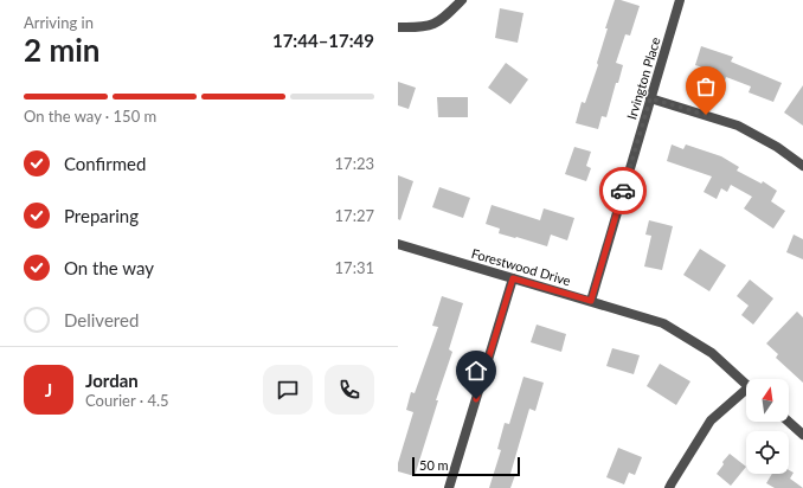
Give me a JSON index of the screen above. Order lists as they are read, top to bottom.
{
  "streets": {
    "street": ["Irvington Place", "Forestwood Drive"]
  },
  "crossings": [
    ["Irvington Place", "Forestwood Drive"]
  ],
  "scale_bar": "50 m",
  "north": "top",
  "page": {
    "heading": ["2 min", "Arriving in", "17:44–17:49"],
    "panel": ["Jordan", "Courier · 4.5"],
    "bar": "On the way · 150 m",
    "list": [
      ["Confirmed", "17:23"],
      ["Preparing", "17:27"],
      ["On the way", "17:31"],
      "Delivered"
    ],
    "round": "J",
    "scale": "50 m"
  }
}
